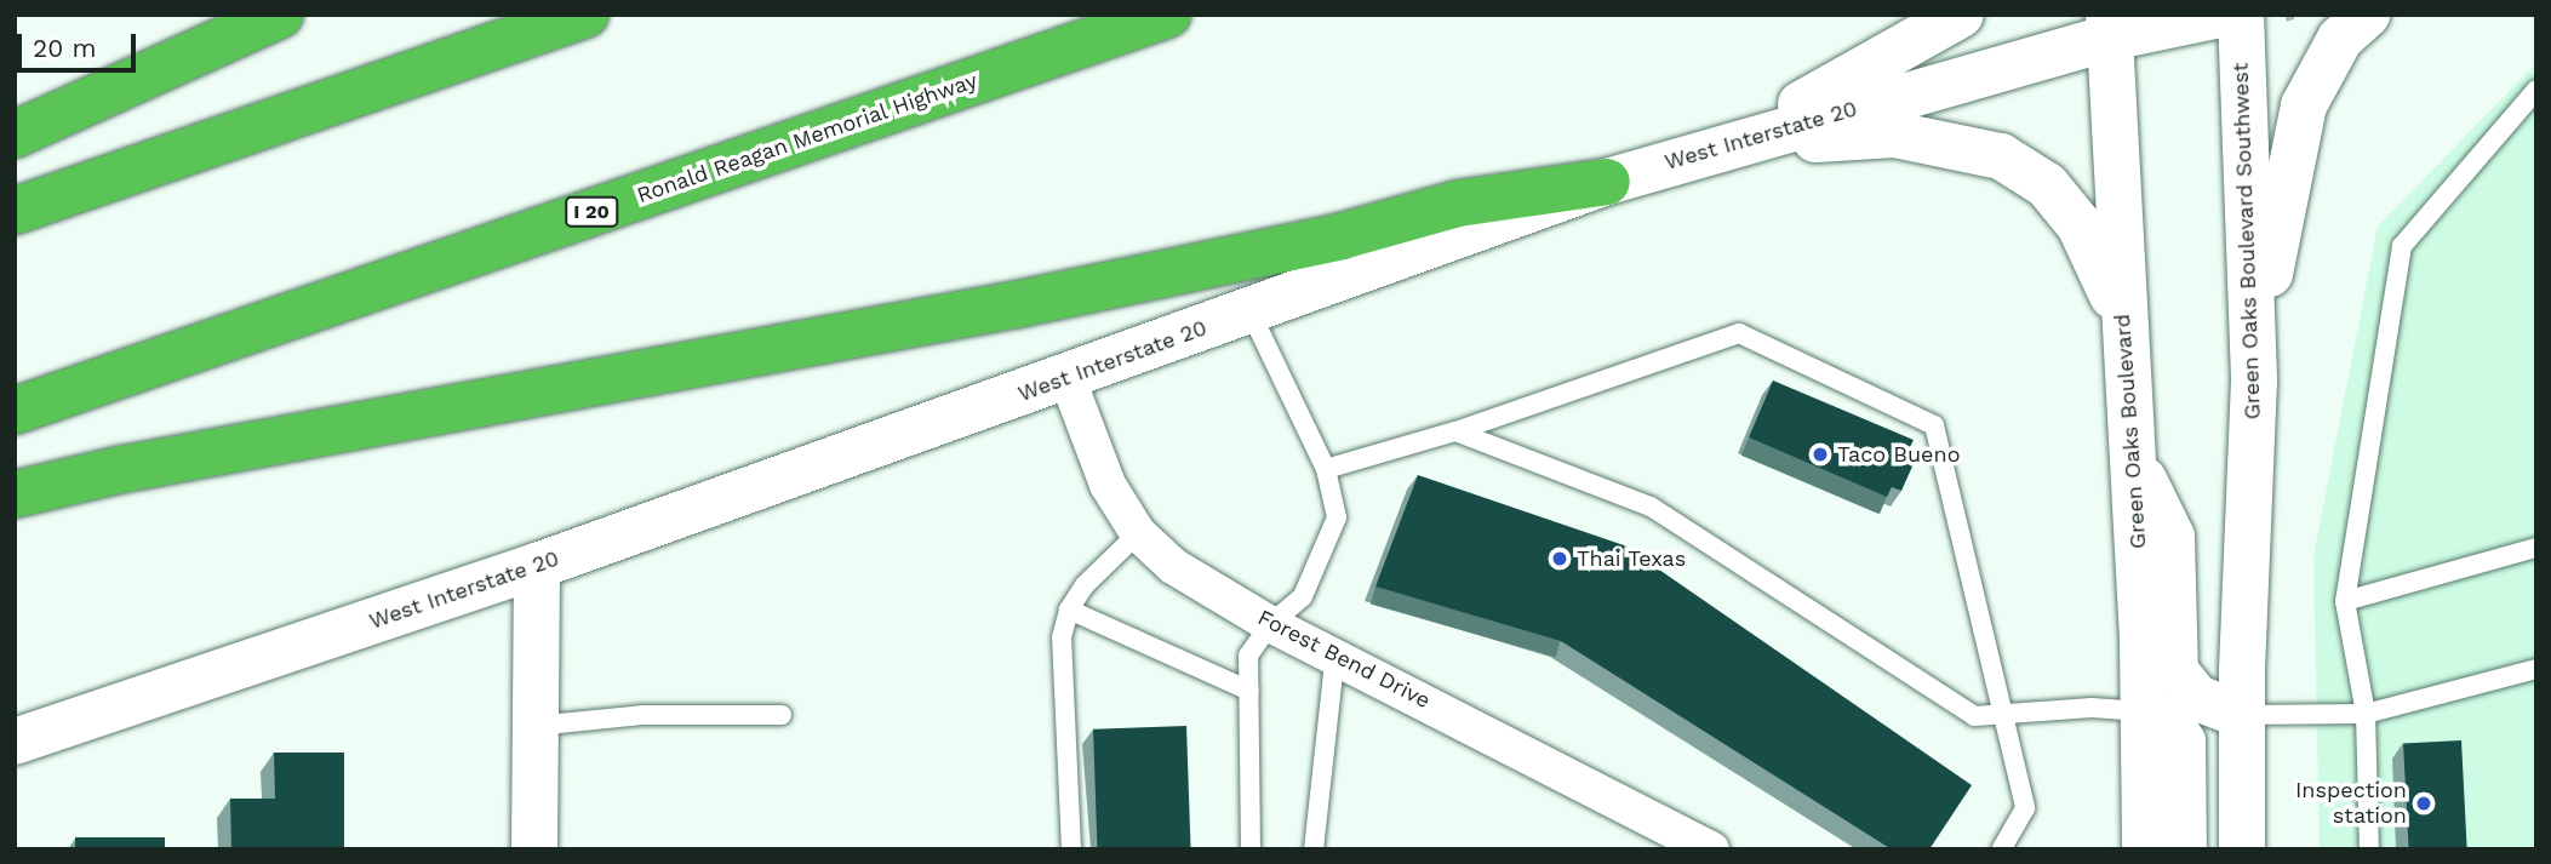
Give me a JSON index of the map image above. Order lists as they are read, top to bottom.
{
  "streets": {
    "highway": ["Ronald Reagan Memorial Highway", "I 20"],
    "main road": ["West Interstate 20", "Green Oaks Boulevard Southwest", "Green Oaks Boulevard"],
    "street": ["Forest Bend Drive"]
  },
  "crossings": [
    ["West Interstate 20", "Green Oaks Boulevard"],
    ["West Interstate 20", "Forest Bend Drive"]
  ],
  "places": ["Taco Bueno", "Thai Texas", "Inspection station"],
  "scale_bar": "20 m"
}
